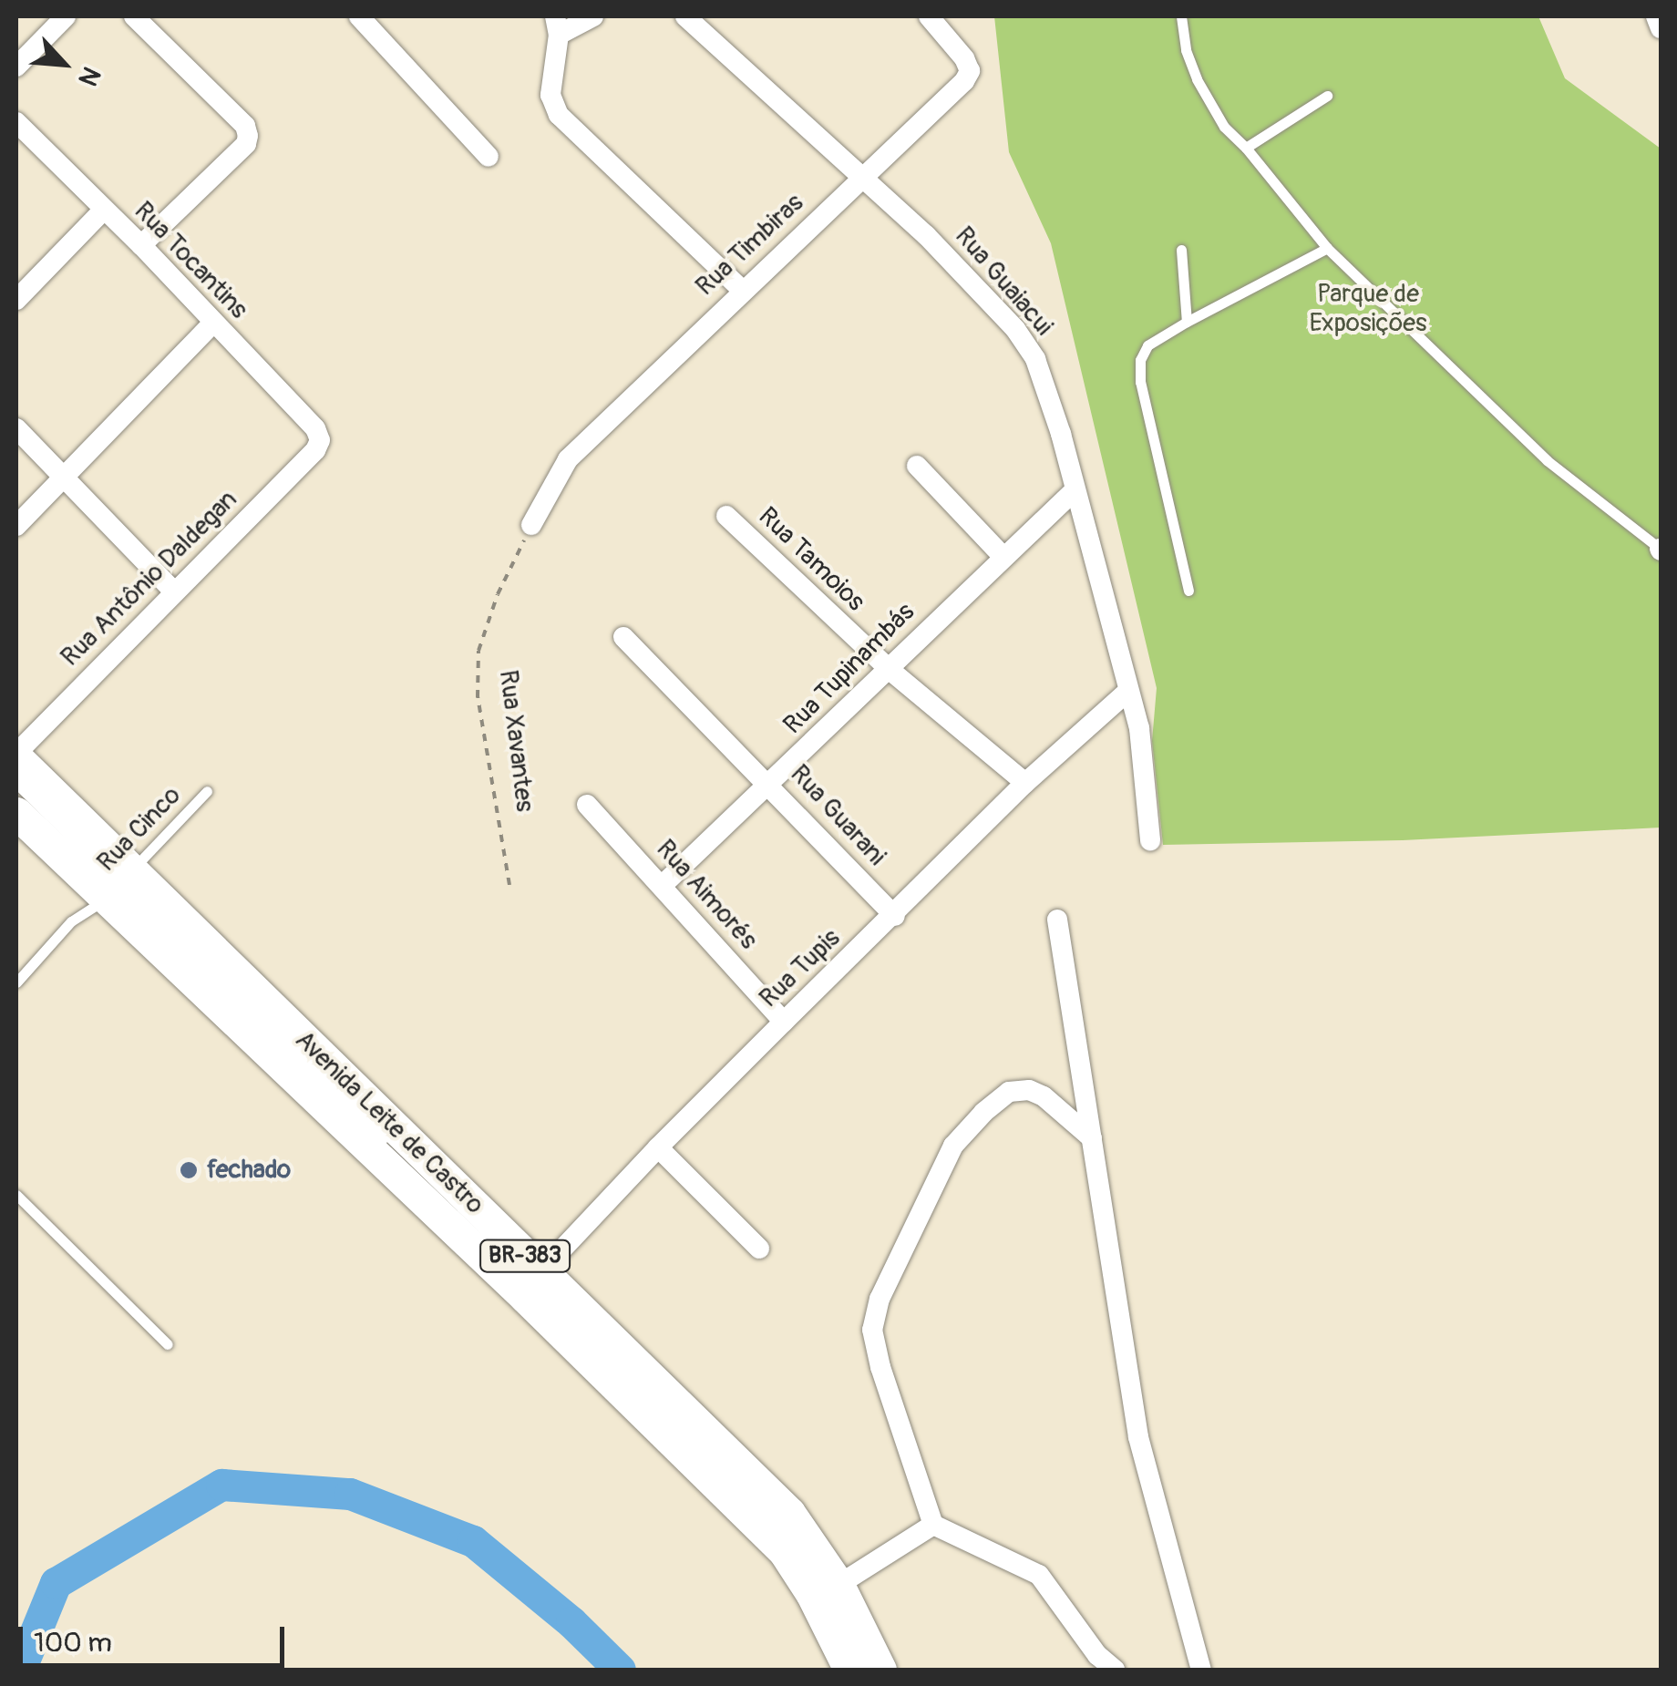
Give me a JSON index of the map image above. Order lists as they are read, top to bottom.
{
  "streets": {
    "highway": ["Avenida Leite de Castro", "BR-383"],
    "street": [
      "Rua Timbiras",
      "Rua Tocantins",
      "Rua Guaiacui",
      "Rua Tamoios",
      "Rua Antônio Daldegan",
      "Rua Tupinambás",
      "Rua Guarani",
      "Rua Aimorés",
      "Rua Tupis"
    ],
    "lane": ["Rua Cinco"],
    "path": ["Rua Xavantes"]
  },
  "crossings": [
    ["Rua Timbiras", "Rua Guaiacui"],
    ["Rua Timbiras", "Rua Xavantes"],
    ["Rua Tocantins", "Rua Antônio Daldegan"],
    ["Rua Guaiacui", "Rua Tupinambás"],
    ["Rua Guaiacui", "Rua Tupis"],
    ["Rua Tamoios", "Rua Tupinambás"],
    ["Rua Tamoios", "Rua Tupis"],
    ["Rua Antônio Daldegan", "Avenida Leite de Castro"],
    ["Rua Tupinambás", "Rua Guarani"],
    ["Rua Tupinambás", "Rua Aimorés"],
    ["Rua Guarani", "Rua Tupis"],
    ["Rua Cinco", "Avenida Leite de Castro"],
    ["Rua Aimorés", "Rua Tupis"],
    ["Rua Tupis", "Avenida Leite de Castro"]
  ],
  "parks": ["Parque de Exposições"],
  "places": ["fechado"],
  "scale_bar": "100 m",
  "north": "bottom right"
}
